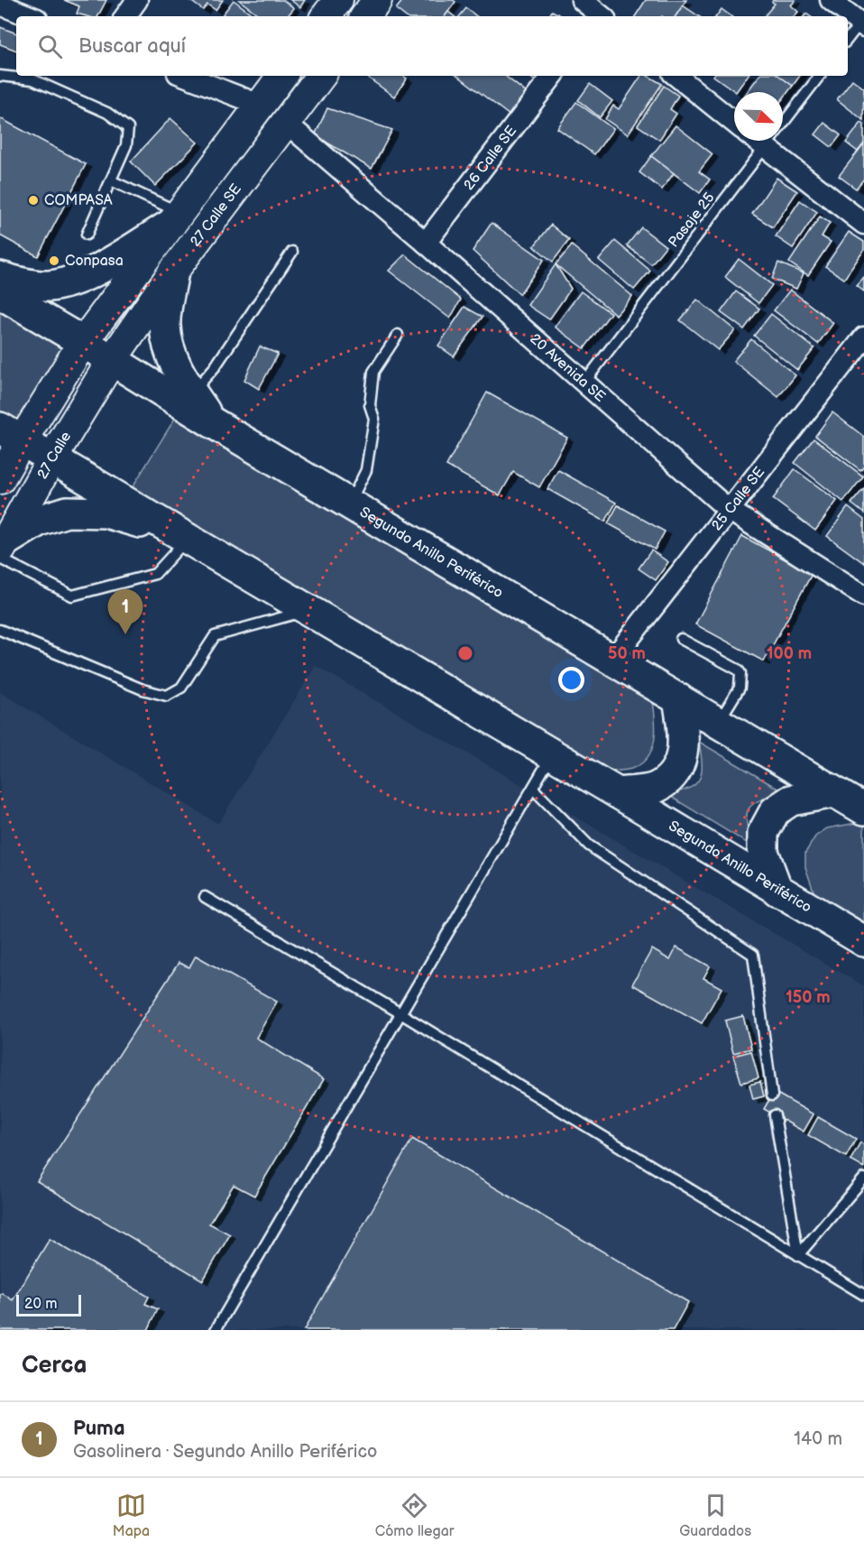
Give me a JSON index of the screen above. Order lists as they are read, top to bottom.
{
  "streets": {
    "main road": ["27 Calle SE", "27 Calle", "Segundo Anillo Periférico"],
    "street": ["26 Calle SE", "20 Avenida SE", "25 Calle SE"],
    "lane": ["Pasaje 25"]
  },
  "crossings": [
    ["26 Calle SE", "20 Avenida SE"],
    ["27 Calle SE", "20 Avenida SE"],
    ["27 Calle SE", "27 Calle"],
    ["27 Calle SE", "Segundo Anillo Periférico"],
    ["Pasaje 25", "20 Avenida SE"],
    ["20 Avenida SE", "25 Calle SE"],
    ["27 Calle", "Segundo Anillo Periférico"],
    ["25 Calle SE", "Segundo Anillo Periférico"]
  ],
  "places": ["COMPASA", "Conpasa"],
  "scale_bar": "20 m",
  "north": "bottom right",
  "page": {
    "search": "Buscar aquí",
    "pins": "1",
    "scale": "20 m",
    "heading": "Cerca",
    "list": [
      {
        "mark": "1",
        "name": "Puma",
        "note": "Gasolinera · Segundo Anillo Periférico",
        "value": "140 m"
      }
    ],
    "nav": ["Mapa", "Cómo llegar", "Guardados"]
  },
  "rings": ["50 m", "100 m", "150 m"]
}
